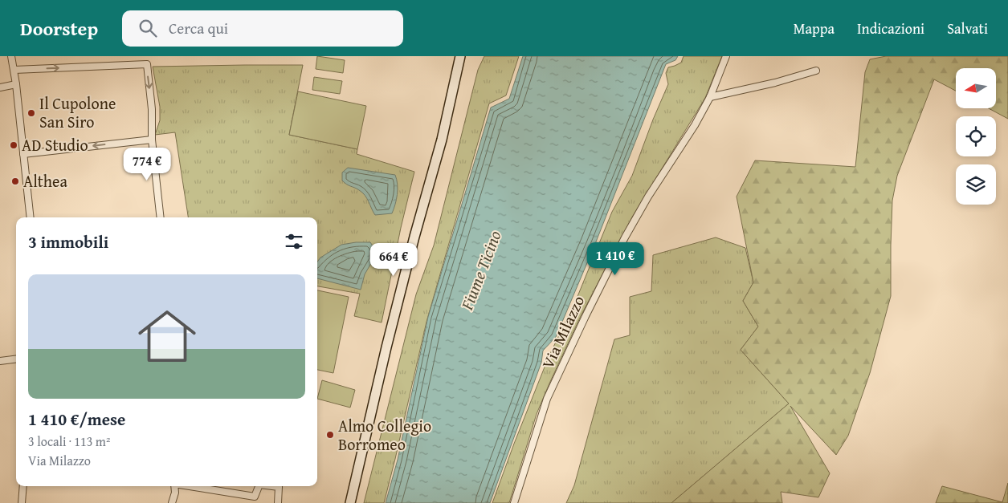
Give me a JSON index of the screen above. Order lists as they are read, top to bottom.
{
  "streets": {
    "street": ["Via Milazzo"]
  },
  "water": ["Fiume Ticino"],
  "places": [
    "Il Cupolone San Siro",
    "AD Studio",
    "Althea",
    "Almo Collegio Borromeo"
  ],
  "north": "left",
  "page": {
    "header": "Doorstep",
    "search": "Cerca qui",
    "nav": ["Mappa", "Indicazioni", "Salvati"],
    "price": ["774 €", "1 410 €", "664 €"],
    "heading": "3 immobili",
    "list": [
      {
        "name": "1 410 €/mese",
        "note": "3 locali · 113 m² · Via Milazzo"
      }
    ]
  }
}
